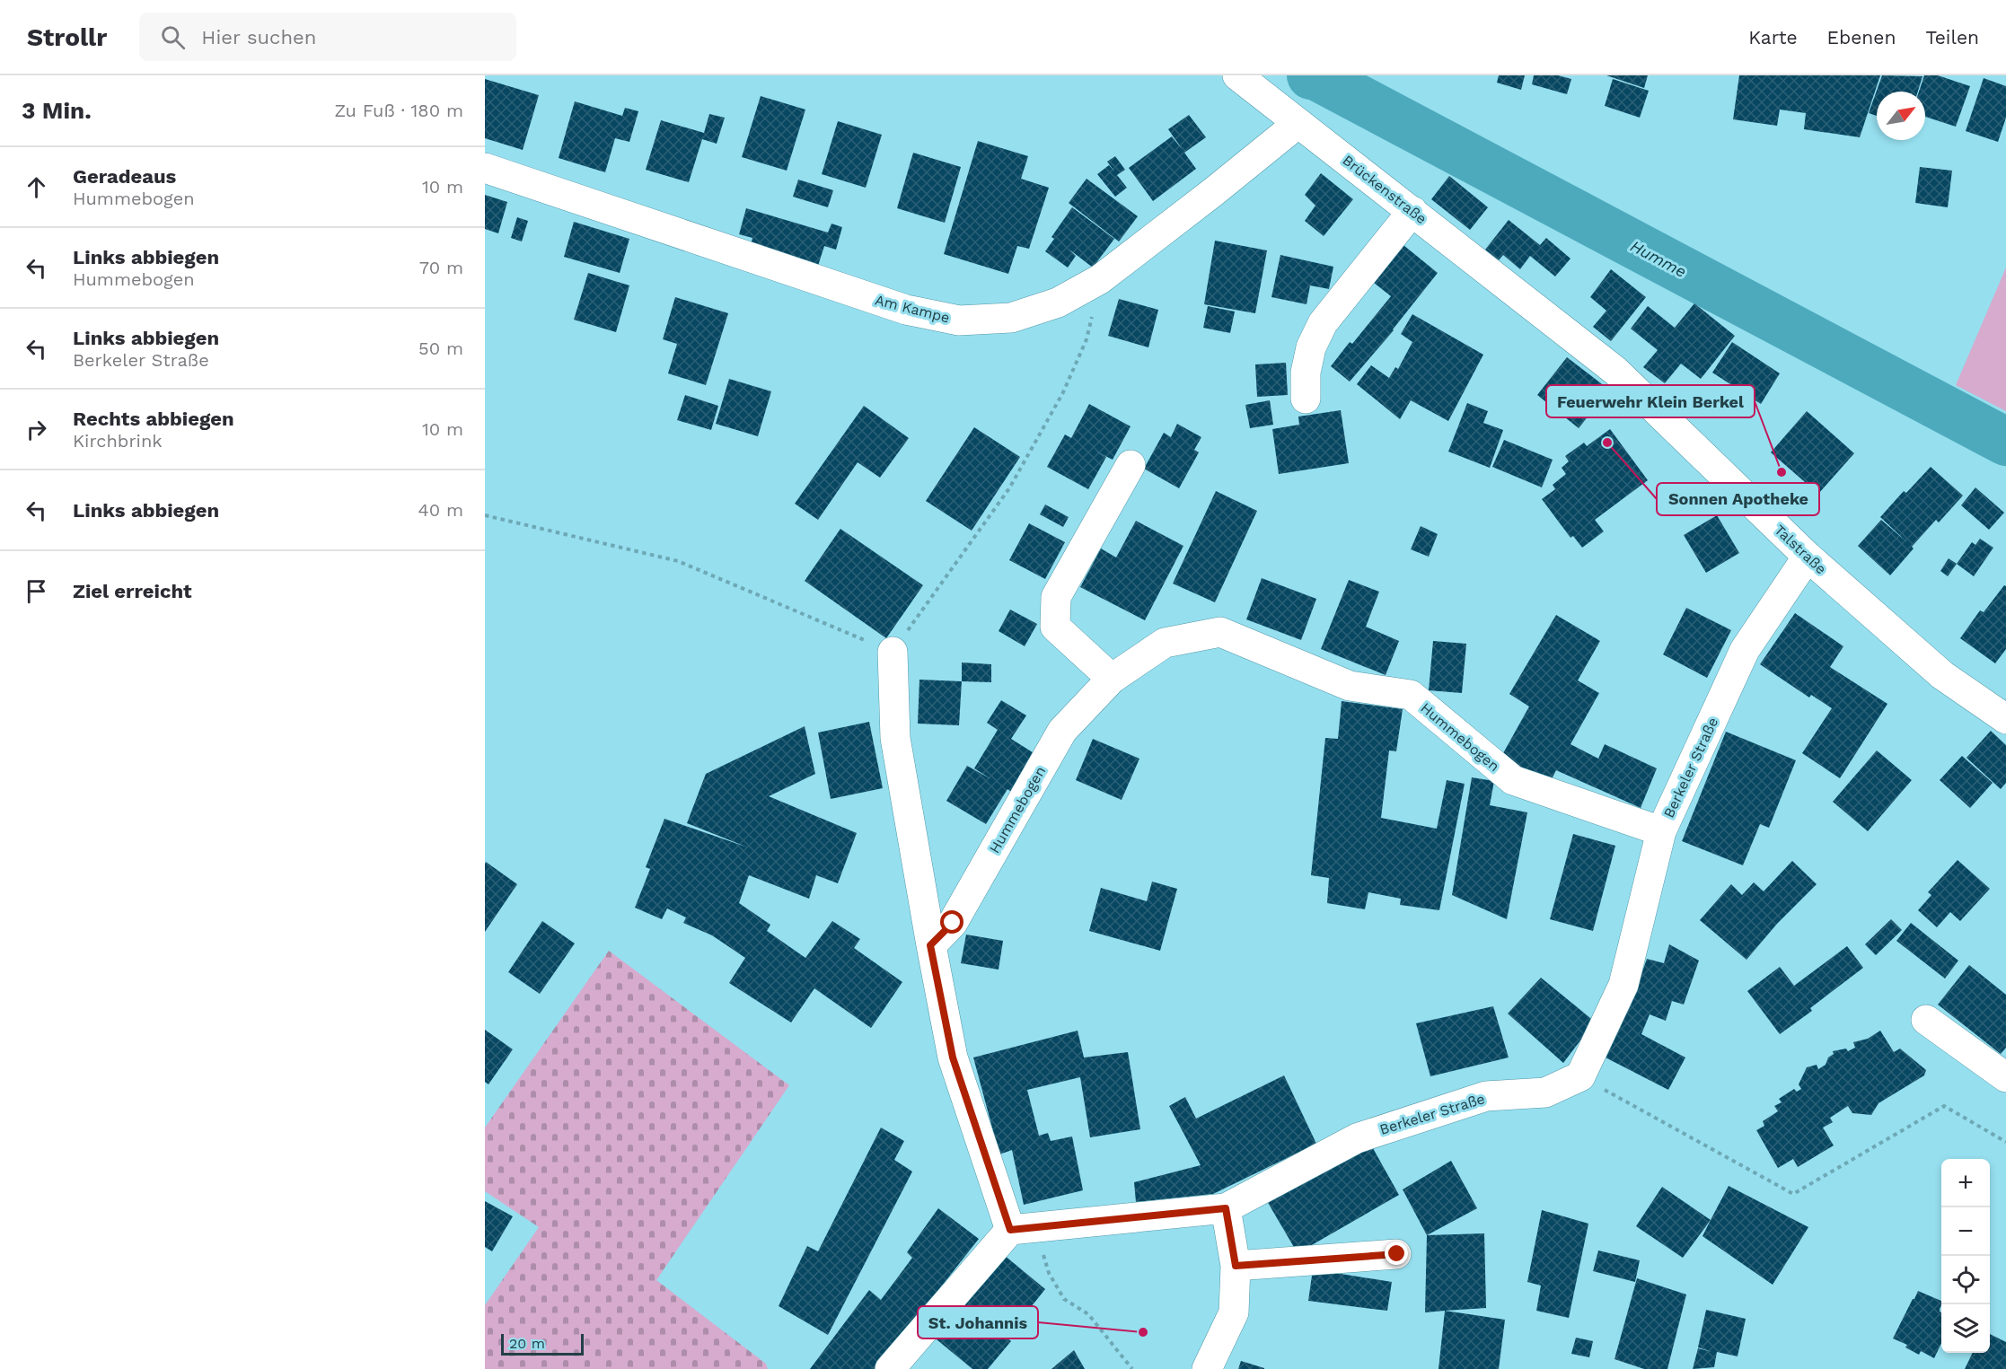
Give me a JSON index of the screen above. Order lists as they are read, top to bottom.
{
  "streets": {
    "street": [
      "Brückenstraße",
      "Am Kampe",
      "Talstraße",
      "Hummebogen",
      "Berkeler Straße"
    ]
  },
  "crossings": [
    ["Brückenstraße", "Am Kampe"],
    ["Brückenstraße", "Talstraße"],
    ["Talstraße", "Berkeler Straße"],
    ["Hummebogen", "Berkeler Straße"]
  ],
  "water": ["Humme"],
  "places": ["Sonnen Apotheke", "Feuerwehr Klein Berkel", "St. Johannis"],
  "scale_bar": "20 m",
  "north": "top right",
  "page": {
    "header": "Strollr",
    "search": "Hier suchen",
    "nav": ["Karte", "Ebenen", "Teilen"],
    "heading": ["3 Min.", "Zu Fuß · 180 m"],
    "list": [
      ["Geradeaus", "Hummebogen", "10 m"],
      ["Links abbiegen", "Hummebogen", "70 m"],
      ["Links abbiegen", "Berkeler Straße", "50 m"],
      ["Rechts abbiegen", "Kirchbrink", "10 m"],
      ["Links abbiegen", "40 m"],
      "Ziel erreicht"
    ],
    "map_buttons": ["+", "−"],
    "scale": "20 m"
  }
}
